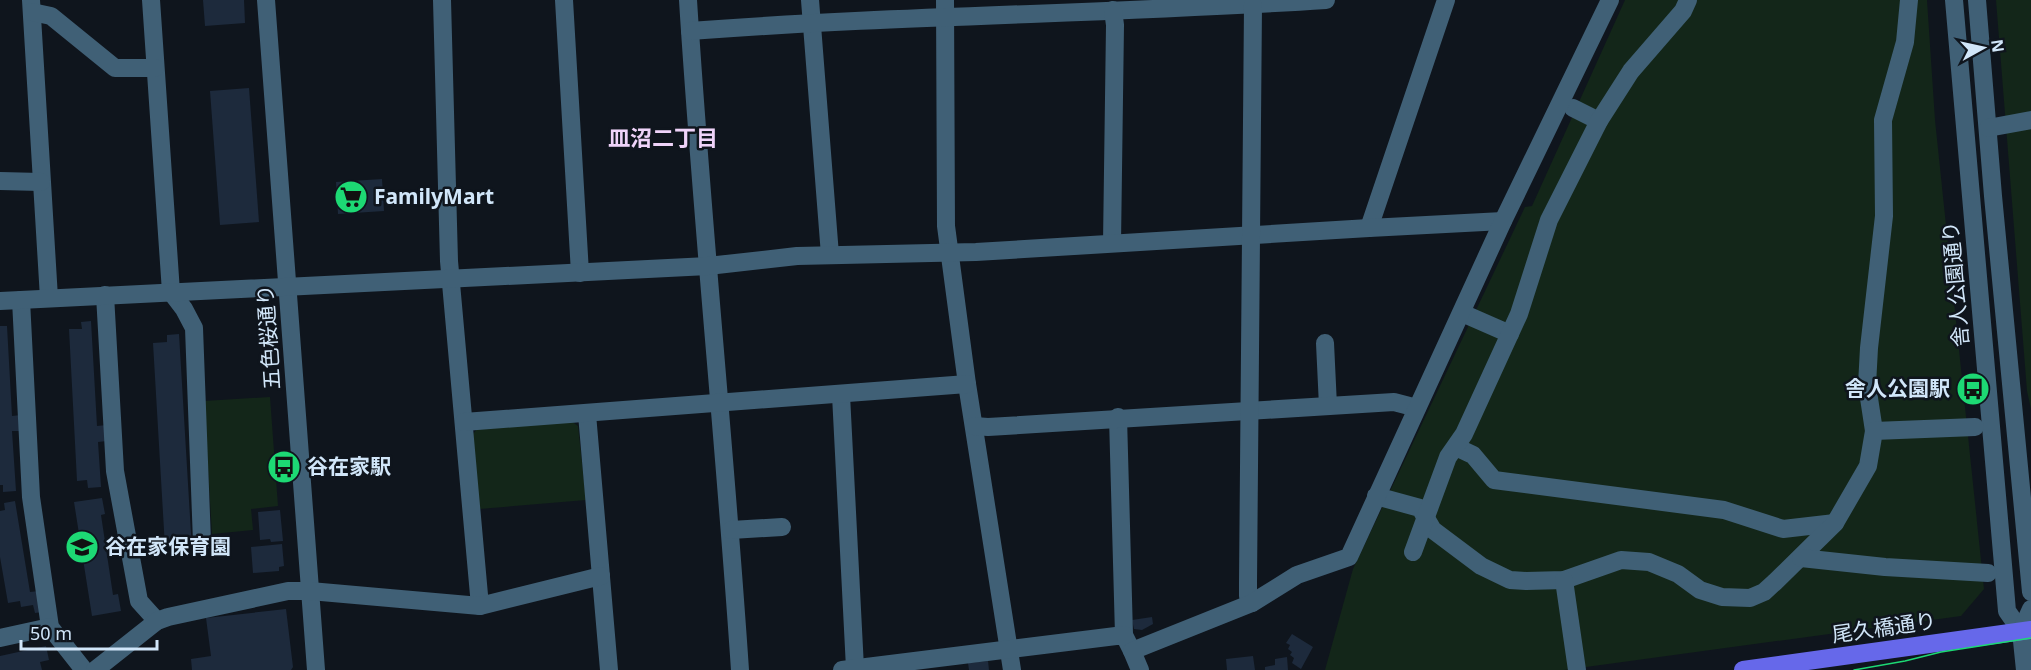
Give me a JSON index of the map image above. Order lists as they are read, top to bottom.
{
  "streets": {
    "main road": ["尾久橋通り"],
    "street": ["舎人公園通り", "五色桜通り"]
  },
  "crossings": [
    ["舎人公園通り", "尾久橋通り"]
  ],
  "districts": ["皿沼二丁目"],
  "places": {
    "supermarket": ["FamilyMart"],
    "bus stop": ["舎人公園駅", "谷在家駅"],
    "school or university": ["谷在家保育園"]
  },
  "scale_bar": "50 m",
  "north": "right"
}
